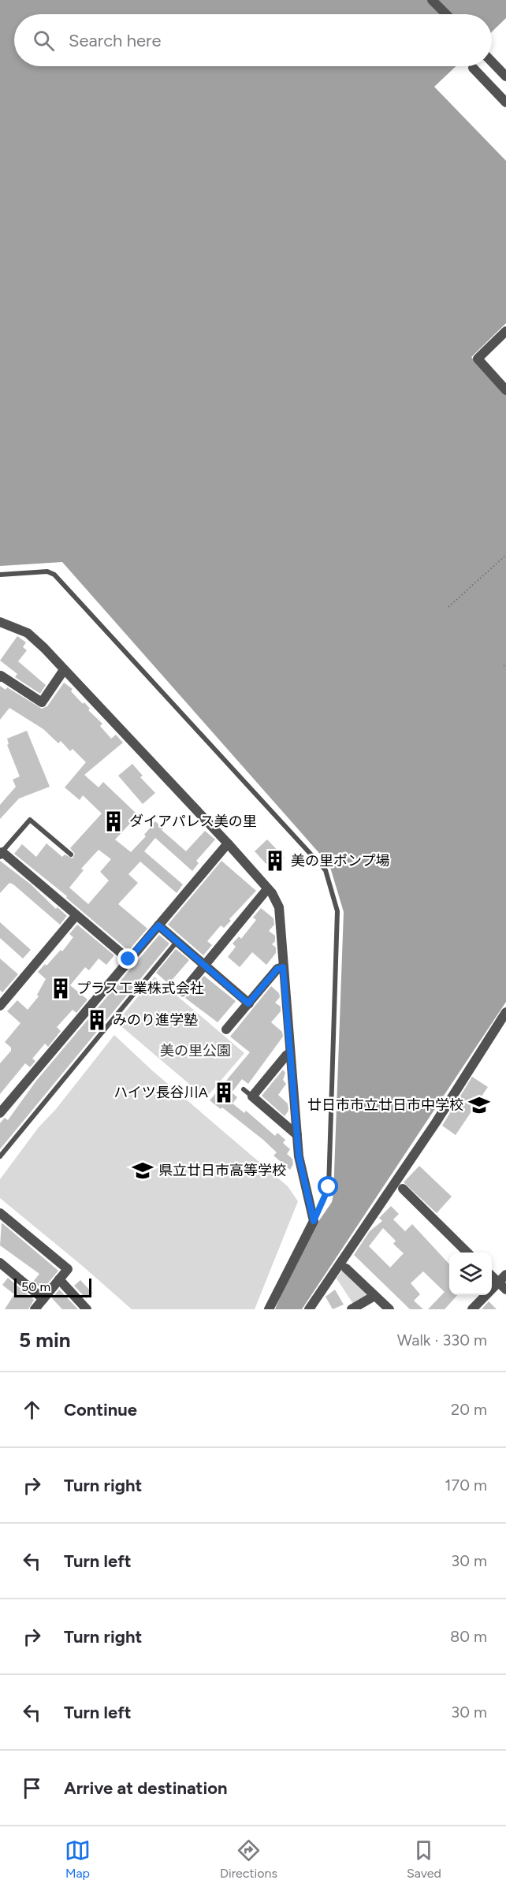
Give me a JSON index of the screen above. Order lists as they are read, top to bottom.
{
  "parks": ["美の里公園"],
  "places": {
    "building": [
      "ダイアパレス美の里",
      "美の里ポンプ場",
      "プラス工業株式会社",
      "みのり進学塾",
      "ハイツ長谷川A"
    ],
    "school or university": ["廿日市市立廿日市中学校", "県立廿日市高等学校"]
  },
  "scale_bar": "50 m",
  "page": {
    "search": "Search here",
    "scale": "50 m",
    "heading": ["5 min", "Walk · 330 m"],
    "list": [
      ["Continue", "20 m"],
      ["Turn right", "170 m"],
      ["Turn left", "30 m"],
      ["Turn right", "80 m"],
      ["Turn left", "30 m"],
      "Arrive at destination"
    ],
    "nav": ["Map", "Directions", "Saved"]
  }
}
